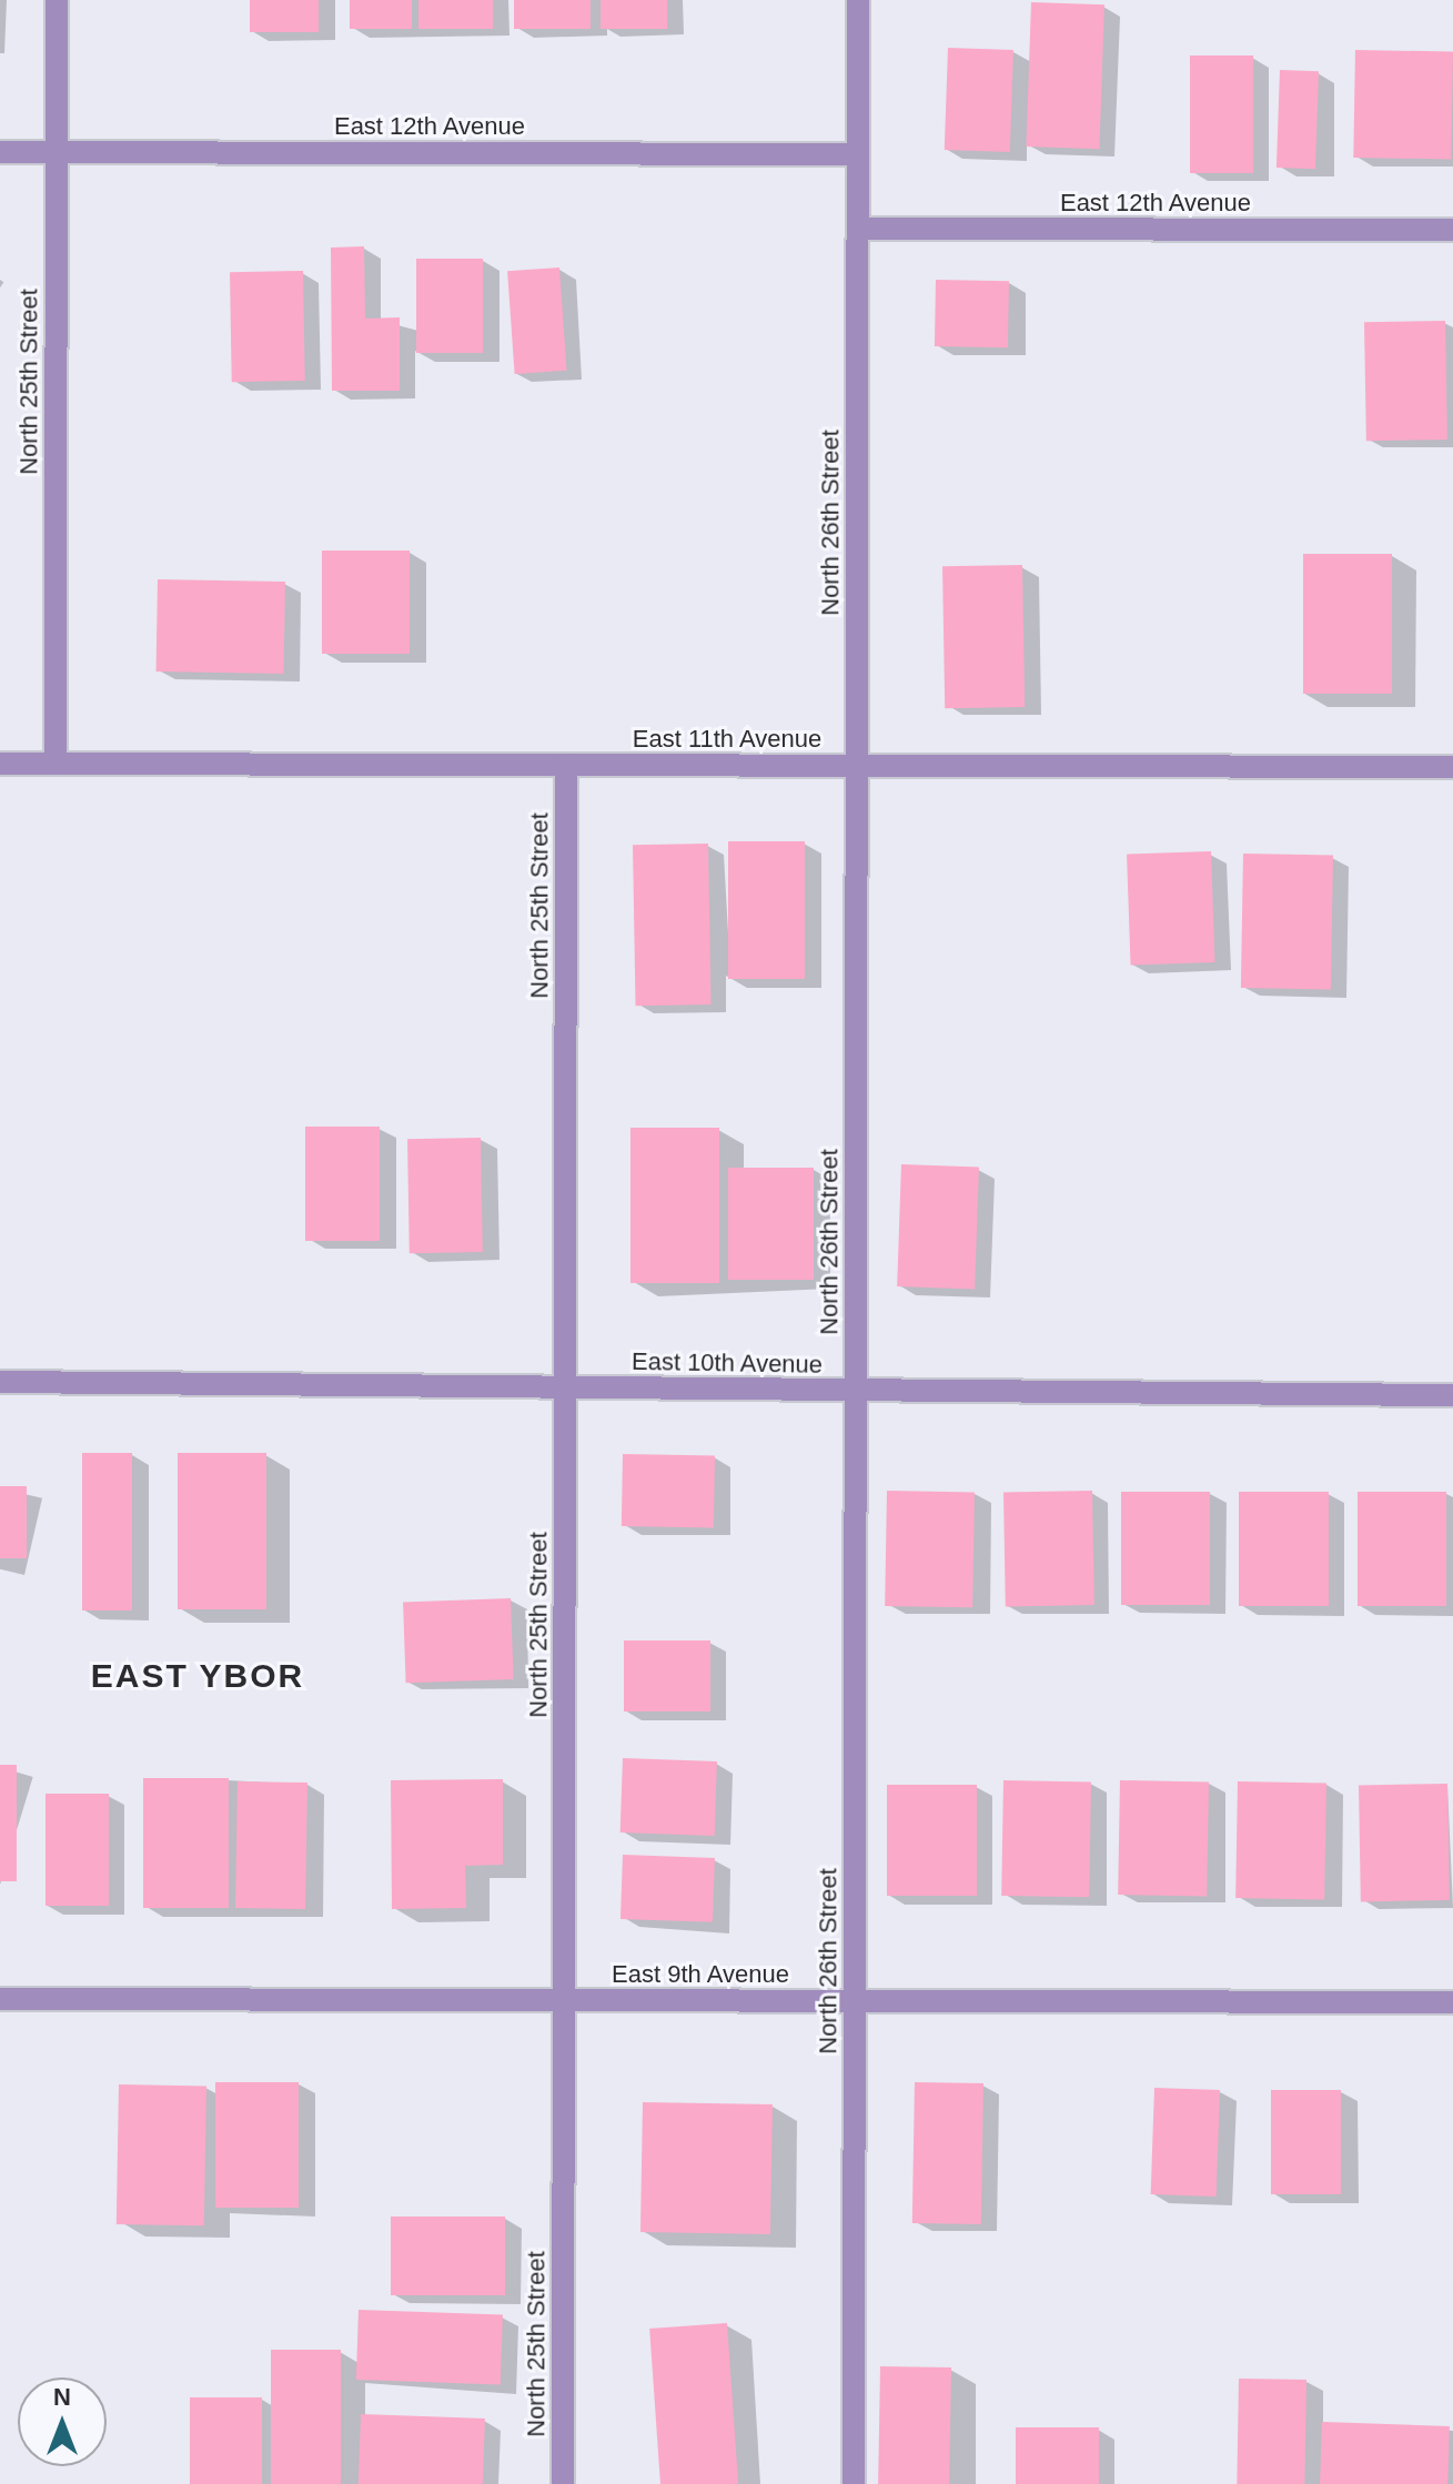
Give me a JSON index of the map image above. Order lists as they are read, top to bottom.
{
  "streets": {
    "street": [
      "East 12th Avenue",
      "North 25th Street",
      "North 26th Street",
      "East 11th Avenue",
      "East 10th Avenue",
      "East 9th Avenue"
    ]
  },
  "crossings": [
    ["East 12th Avenue", "North 25th Street"],
    ["East 12th Avenue", "North 26th Street"],
    ["North 25th Street", "East 11th Avenue"],
    ["North 25th Street", "East 10th Avenue"],
    ["North 25th Street", "East 9th Avenue"],
    ["North 26th Street", "East 11th Avenue"],
    ["North 26th Street", "East 10th Avenue"],
    ["North 26th Street", "East 9th Avenue"]
  ],
  "districts": ["EAST YBOR"],
  "north": "top"
}
